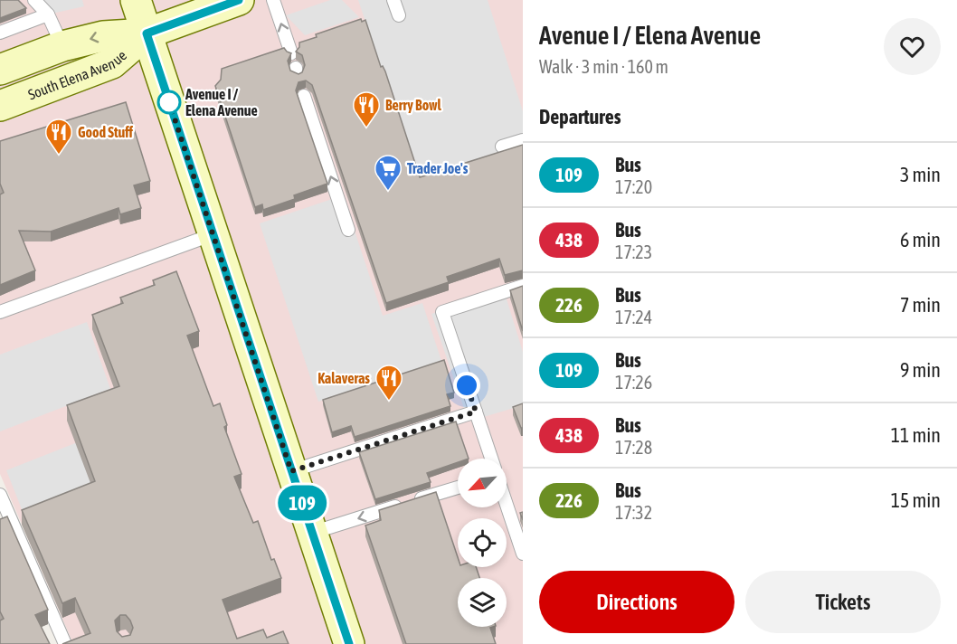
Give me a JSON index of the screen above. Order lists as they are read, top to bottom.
{
  "streets": {
    "street": ["South Elena Avenue"]
  },
  "places": {
    "other": ["Avenue I / Elena Avenue"],
    "restaurant": ["Berry Bowl", "Good Stuff", "Kalaveras"],
    "supermarket": ["Trader Joe's"]
  },
  "lines": ["bus line 109"],
  "north": "bottom left",
  "page": {
    "on_map": "109",
    "heading": [
      ["Avenue I / Elena Avenue", "Walk · 3 min · 160 m"],
      "Departures"
    ],
    "list": [
      {
        "mark": "109",
        "name": "Bus",
        "note": "17:20",
        "value": "3 min"
      },
      {
        "mark": "438",
        "name": "Bus",
        "note": "17:23",
        "value": "6 min"
      },
      {
        "mark": "226",
        "name": "Bus",
        "note": "17:24",
        "value": "7 min"
      },
      {
        "mark": "109",
        "name": "Bus",
        "note": "17:26",
        "value": "9 min"
      },
      {
        "mark": "438",
        "name": "Bus",
        "note": "17:28",
        "value": "11 min"
      },
      {
        "mark": "226",
        "name": "Bus",
        "note": "17:32",
        "value": "15 min"
      }
    ],
    "buttons": ["Directions", "Tickets"]
  }
}
